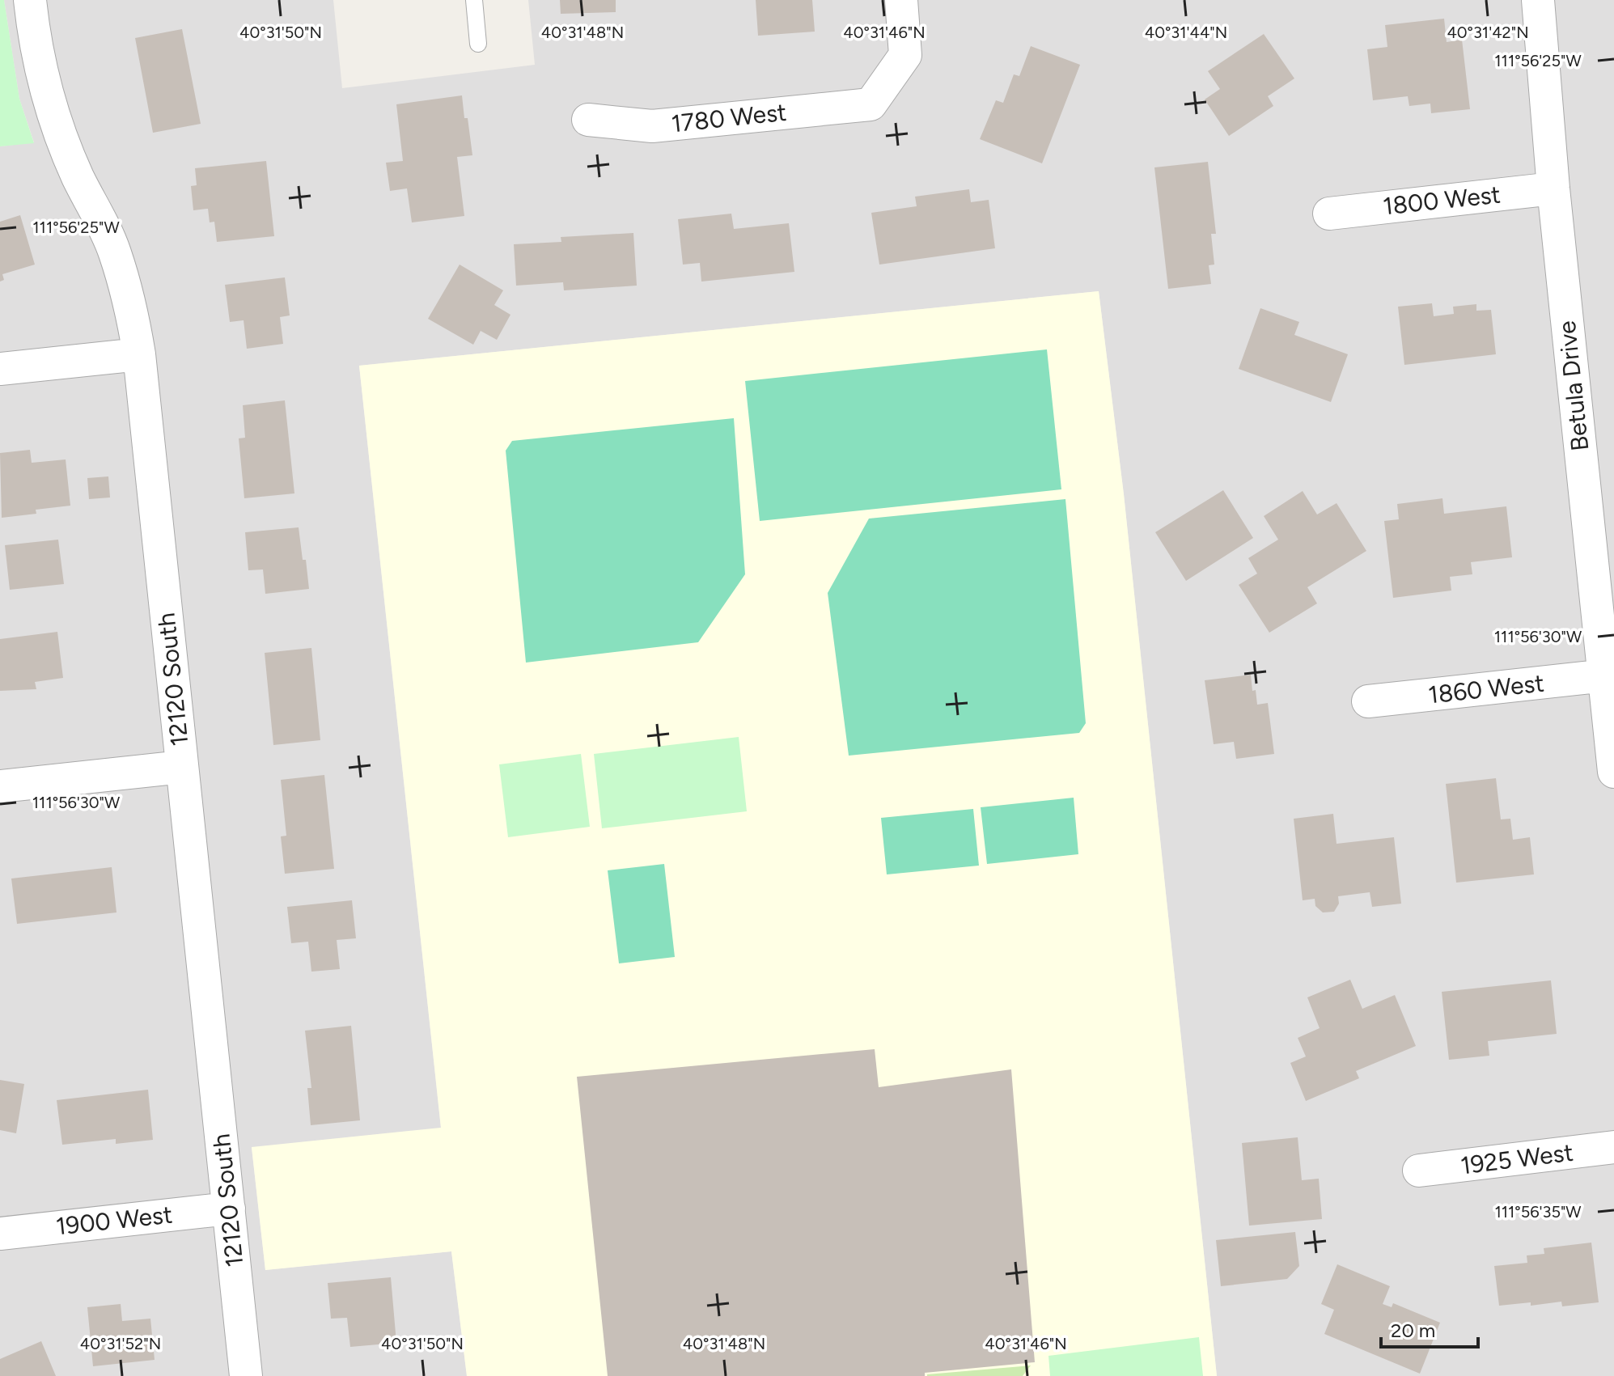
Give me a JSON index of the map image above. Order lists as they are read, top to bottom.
{
  "streets": {
    "street": [
      "1780 West",
      "1800 West",
      "Betula Drive",
      "12120 South",
      "1860 West",
      "1925 West",
      "1900 West"
    ]
  },
  "crossings": [
    ["1800 West", "Betula Drive"],
    ["Betula Drive", "1860 West"],
    ["12120 South", "1900 West"]
  ],
  "scale_bar": "20 m",
  "coordinates": [
    "40°31'50\"N",
    "40°31'48\"N",
    "40°31'46\"N",
    "40°31'44\"N",
    "40°31'42\"N",
    "111°56'25\"W",
    "111°56'30\"W",
    "111°56'35\"W",
    "40°31'52\"N"
  ]
}
